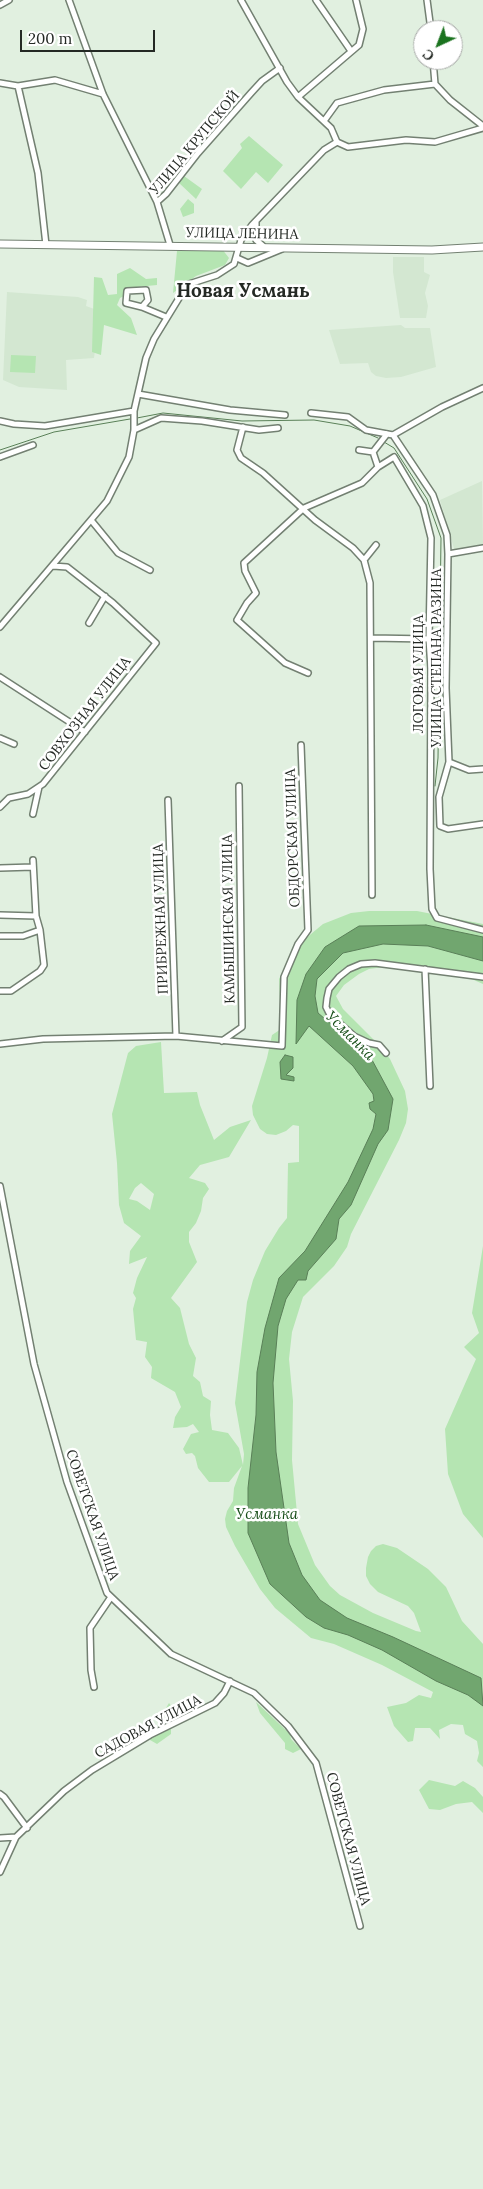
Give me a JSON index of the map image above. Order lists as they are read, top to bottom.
{
  "streets": {
    "main road": ["УЛИЦА ЛЕНИНА"],
    "street": [
      "УЛИЦА КРУПСКОЙ",
      "УЛИЦА СТЕПАНА РАЗИНА",
      "ЛОГОВАЯ УЛИЦА",
      "СОВХОЗНАЯ УЛИЦА",
      "ОБДОРСКАЯ УЛИЦА",
      "ПРИБРЕЖНАЯ УЛИЦА",
      "КАМЫШИНСКАЯ УЛИЦА",
      "СОВЕТСКАЯ УЛИЦА",
      "САДОВАЯ УЛИЦА"
    ]
  },
  "crossings": [
    ["УЛИЦА КРУПСКОЙ", "УЛИЦА ЛЕНИНА"],
    ["ОБДОРСКАЯ УЛИЦА", "КАМЫШИНСКАЯ УЛИЦА"],
    ["СОВЕТСКАЯ УЛИЦА", "САДОВАЯ УЛИЦА"]
  ],
  "districts": ["Новая Усмань"],
  "water": ["Усманка"],
  "scale_bar": "200 m",
  "north": "bottom left"
}
